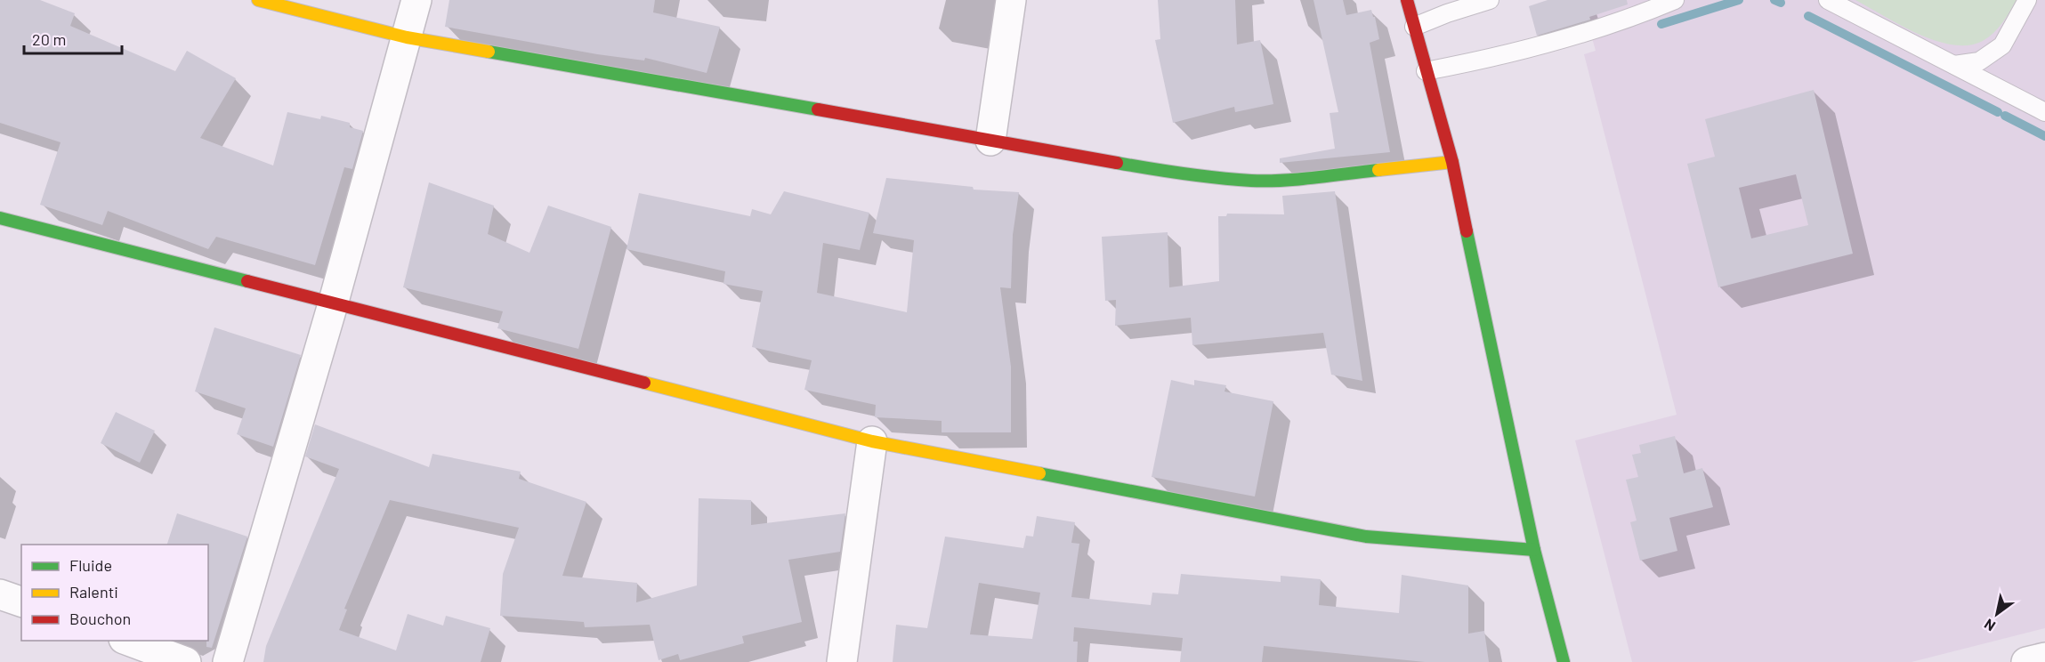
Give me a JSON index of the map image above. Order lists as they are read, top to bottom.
{
  "legend": ["Fluide", "Ralenti", "Bouchon"],
  "scale_bar": "20 m",
  "north": "bottom left"
}
